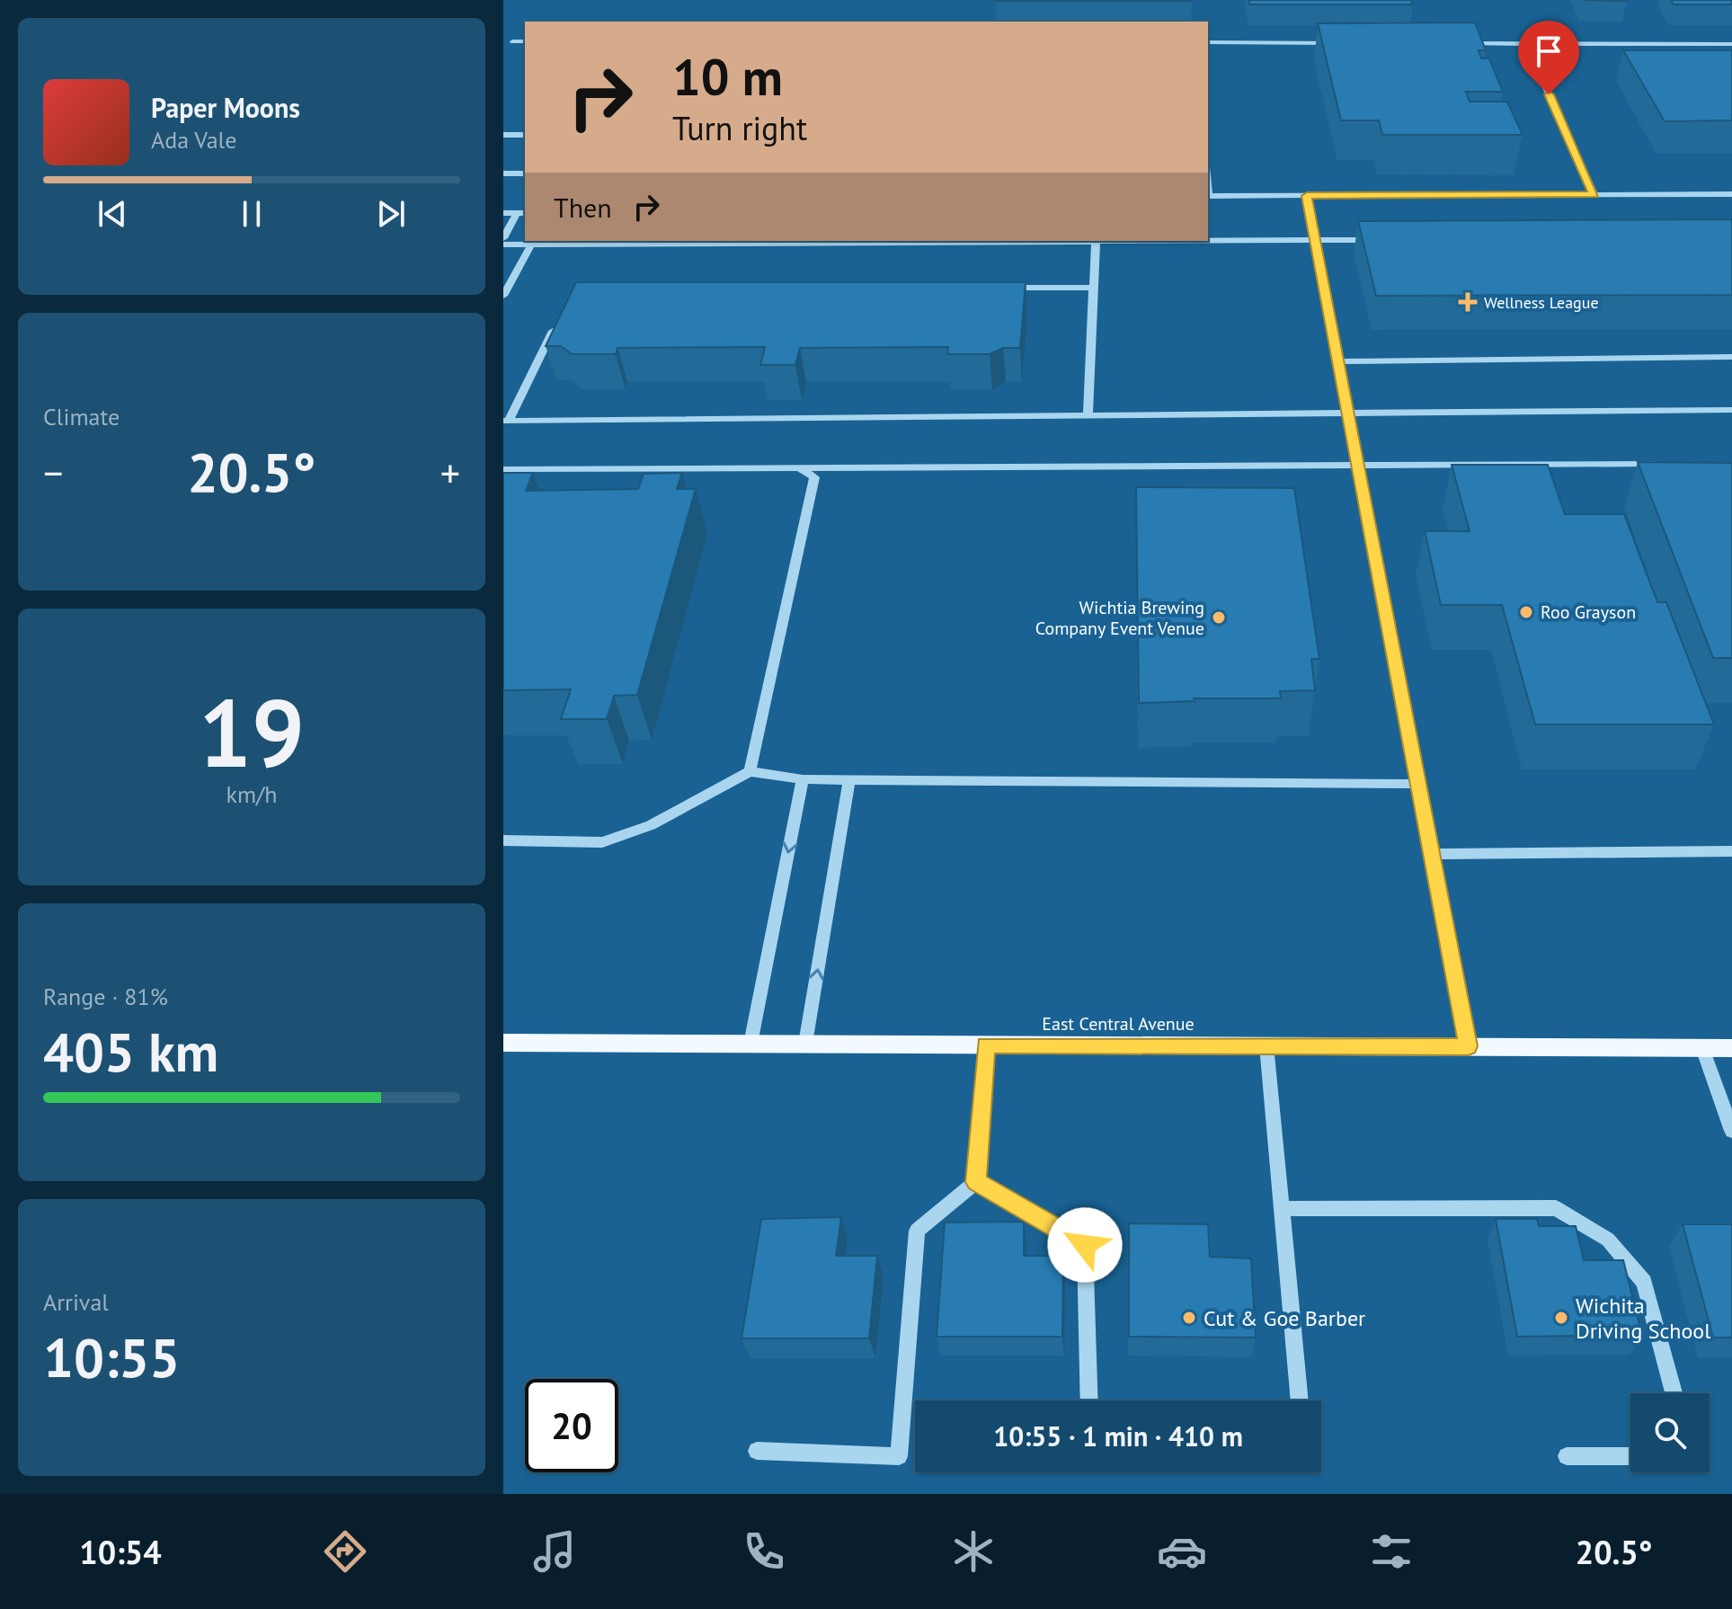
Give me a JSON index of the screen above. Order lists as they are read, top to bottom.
{
  "streets": {
    "main road": ["East Central Avenue"]
  },
  "places": {
    "health": ["Wellness League"],
    "other": [
      "Roo Grayson",
      "Wichtia Brewing Company Event Venue",
      "Cut & Goe Barber",
      "Wichita Driving School"
    ]
  },
  "page": {
    "turn": ["10 m", "Turn right"],
    "song": ["Paper Moons", "Ada Vale"],
    "then": "Then",
    "tile": [
      "Climate",
      ["19", "km/h"],
      ["Range · 81%", "405 km"],
      ["Arrival", "10:55"]
    ],
    "heat": ["−", "20.5°", "+"],
    "limit": "20",
    "trip": "10:55 · 1 min · 410 m",
    "tabs": ["10:54", "20.5°"]
  }
}
